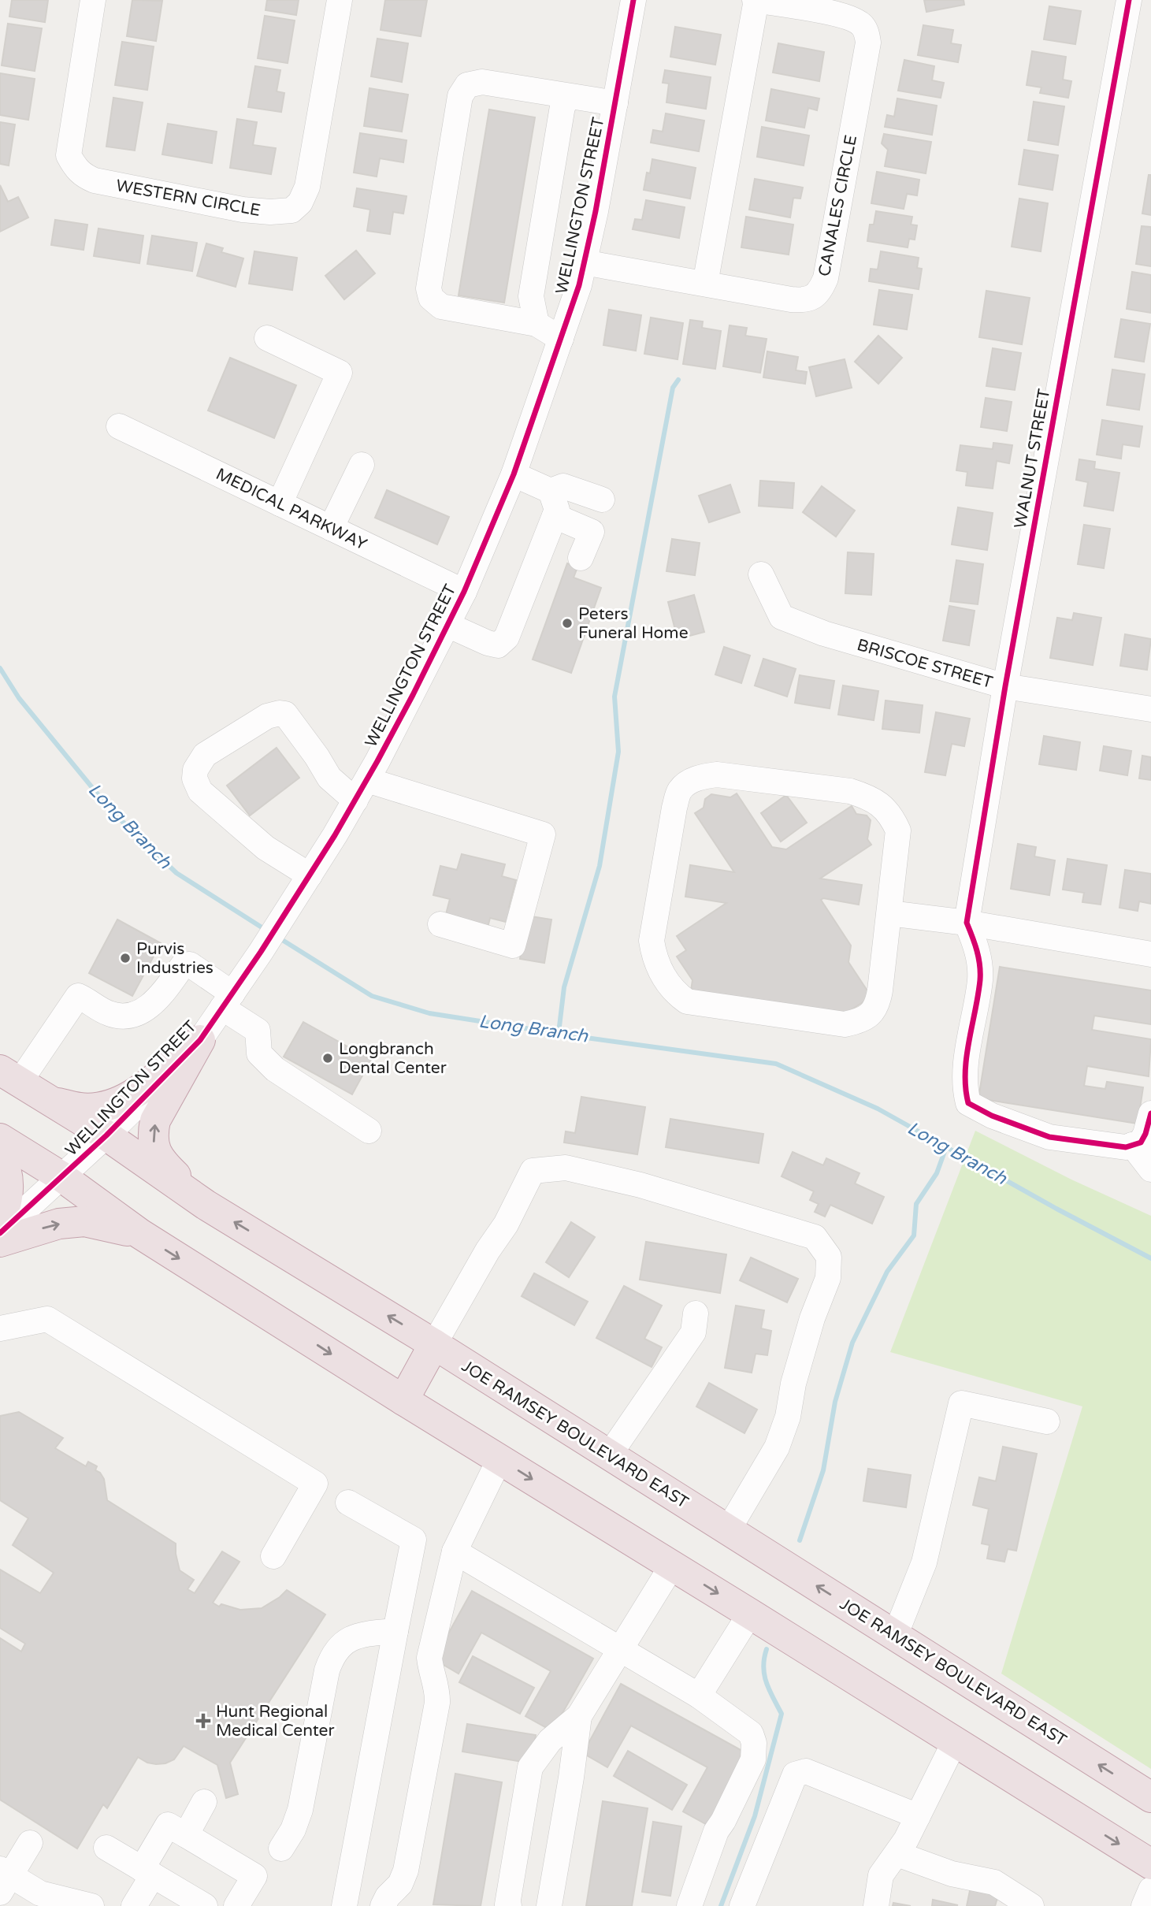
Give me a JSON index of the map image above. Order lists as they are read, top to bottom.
{
  "streets": {
    "highway": ["JOE RAMSEY BOULEVARD EAST"],
    "street": [
      "WESTERN CIRCLE",
      "WELLINGTON STREET",
      "CANALES CIRCLE",
      "WALNUT STREET",
      "MEDICAL PARKWAY",
      "BRISCOE STREET"
    ]
  },
  "crossings": [
    ["WELLINGTON STREET", "CANALES CIRCLE"],
    ["WELLINGTON STREET", "MEDICAL PARKWAY"],
    ["WELLINGTON STREET", "JOE RAMSEY BOULEVARD EAST"],
    ["WALNUT STREET", "BRISCOE STREET"]
  ],
  "water": ["Long Branch"],
  "places": {
    "other": ["Peters Funeral Home", "Purvis Industries", "Longbranch Dental Center"],
    "health": ["Hunt Regional Medical Center"]
  }
}
